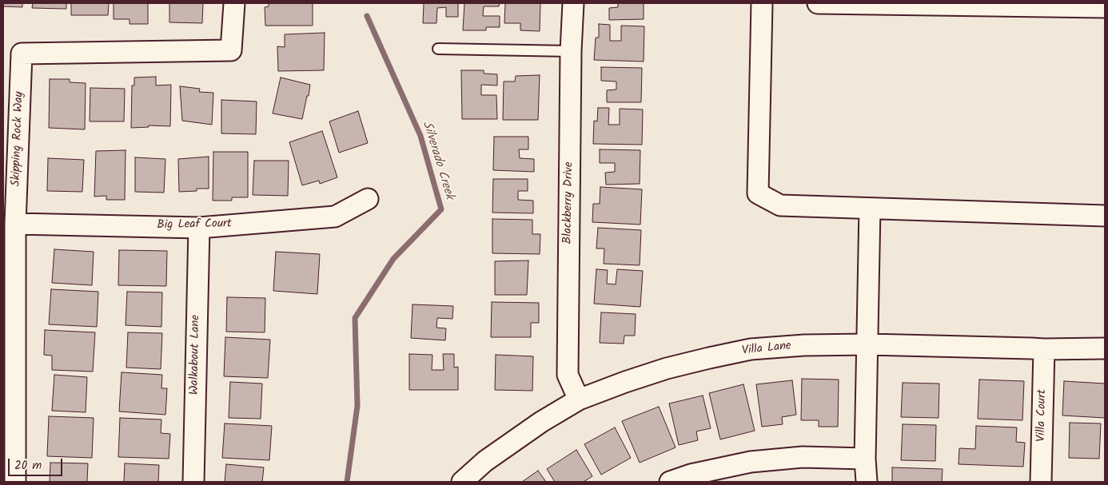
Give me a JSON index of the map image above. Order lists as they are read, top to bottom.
{
  "streets": {
    "street": [
      "Skipping Rock Way",
      "Blackberry Drive",
      "Big Leaf Court",
      "Villa Lane",
      "Walkabout Lane",
      "Villa Court"
    ]
  },
  "crossings": [
    ["Skipping Rock Way", "Big Leaf Court"],
    ["Blackberry Drive", "Villa Lane"],
    ["Big Leaf Court", "Walkabout Lane"],
    ["Villa Lane", "Villa Court"]
  ],
  "water": ["Silverado Creek"],
  "scale_bar": "20 m"
}
